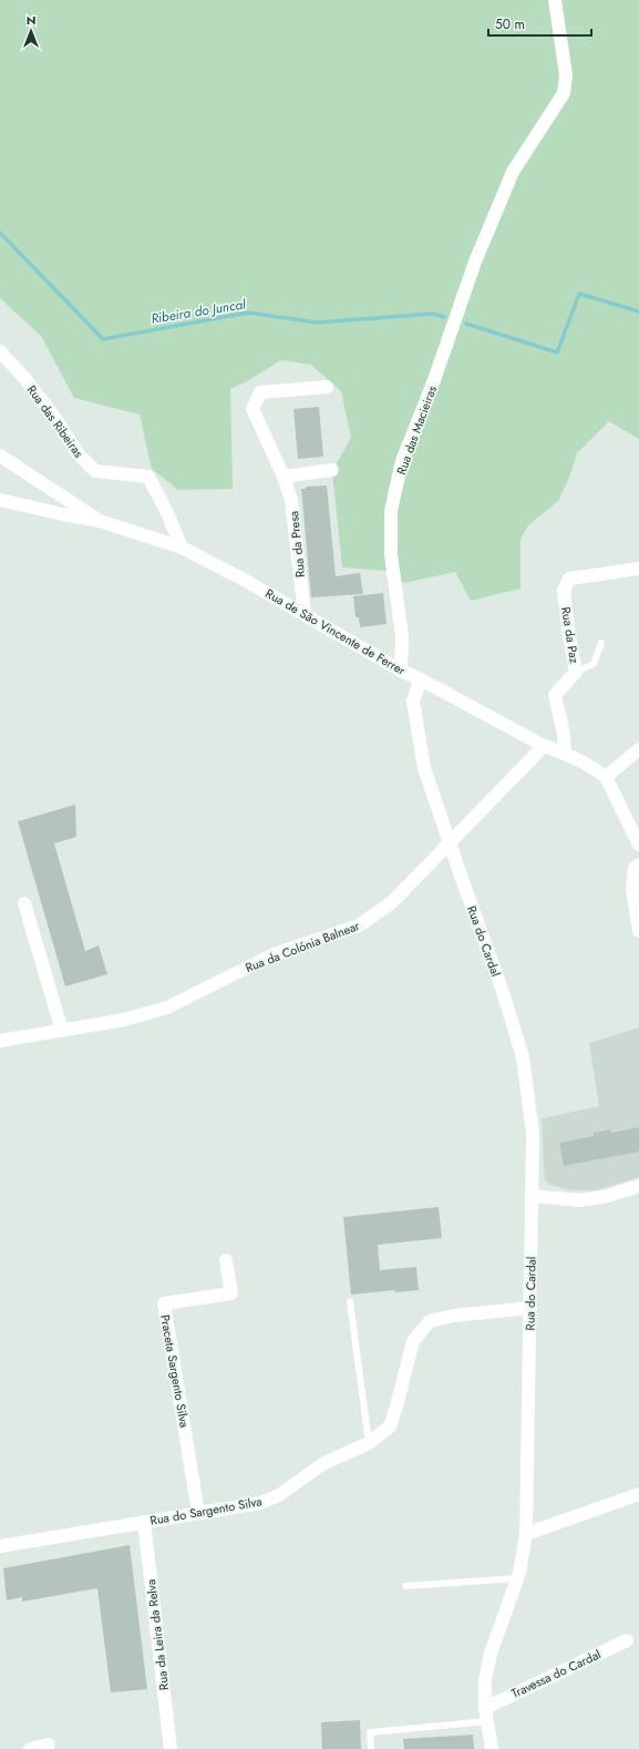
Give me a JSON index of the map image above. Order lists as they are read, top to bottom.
{
  "streets": {
    "street": [
      "Rua das Ribeiras",
      "Rua das Macieiras",
      "Rua da Presa",
      "Rua de São Vincente de Ferrer",
      "Rua da Paz",
      "Rua do Cardal",
      "Rua da Colónia Balnear",
      "Praceta Sargento Silva",
      "Rua do Sargento Silva",
      "Rua da Leira da Relva",
      "Travessa do Cardal"
    ]
  },
  "crossings": [
    ["Rua das Ribeiras", "Rua de São Vincente de Ferrer"],
    ["Rua das Macieiras", "Rua de São Vincente de Ferrer"],
    ["Rua da Presa", "Rua de São Vincente de Ferrer"],
    ["Rua de São Vincente de Ferrer", "Rua da Paz"],
    ["Rua de São Vincente de Ferrer", "Rua do Cardal"],
    ["Rua de São Vincente de Ferrer", "Rua da Colónia Balnear"],
    ["Rua do Cardal", "Rua da Colónia Balnear"],
    ["Rua do Cardal", "Rua do Sargento Silva"],
    ["Rua do Cardal", "Travessa do Cardal"],
    ["Praceta Sargento Silva", "Rua do Sargento Silva"],
    ["Rua do Sargento Silva", "Rua da Leira da Relva"]
  ],
  "water": ["Ribeira do Juncal"],
  "scale_bar": "50 m",
  "north": "top"
}
